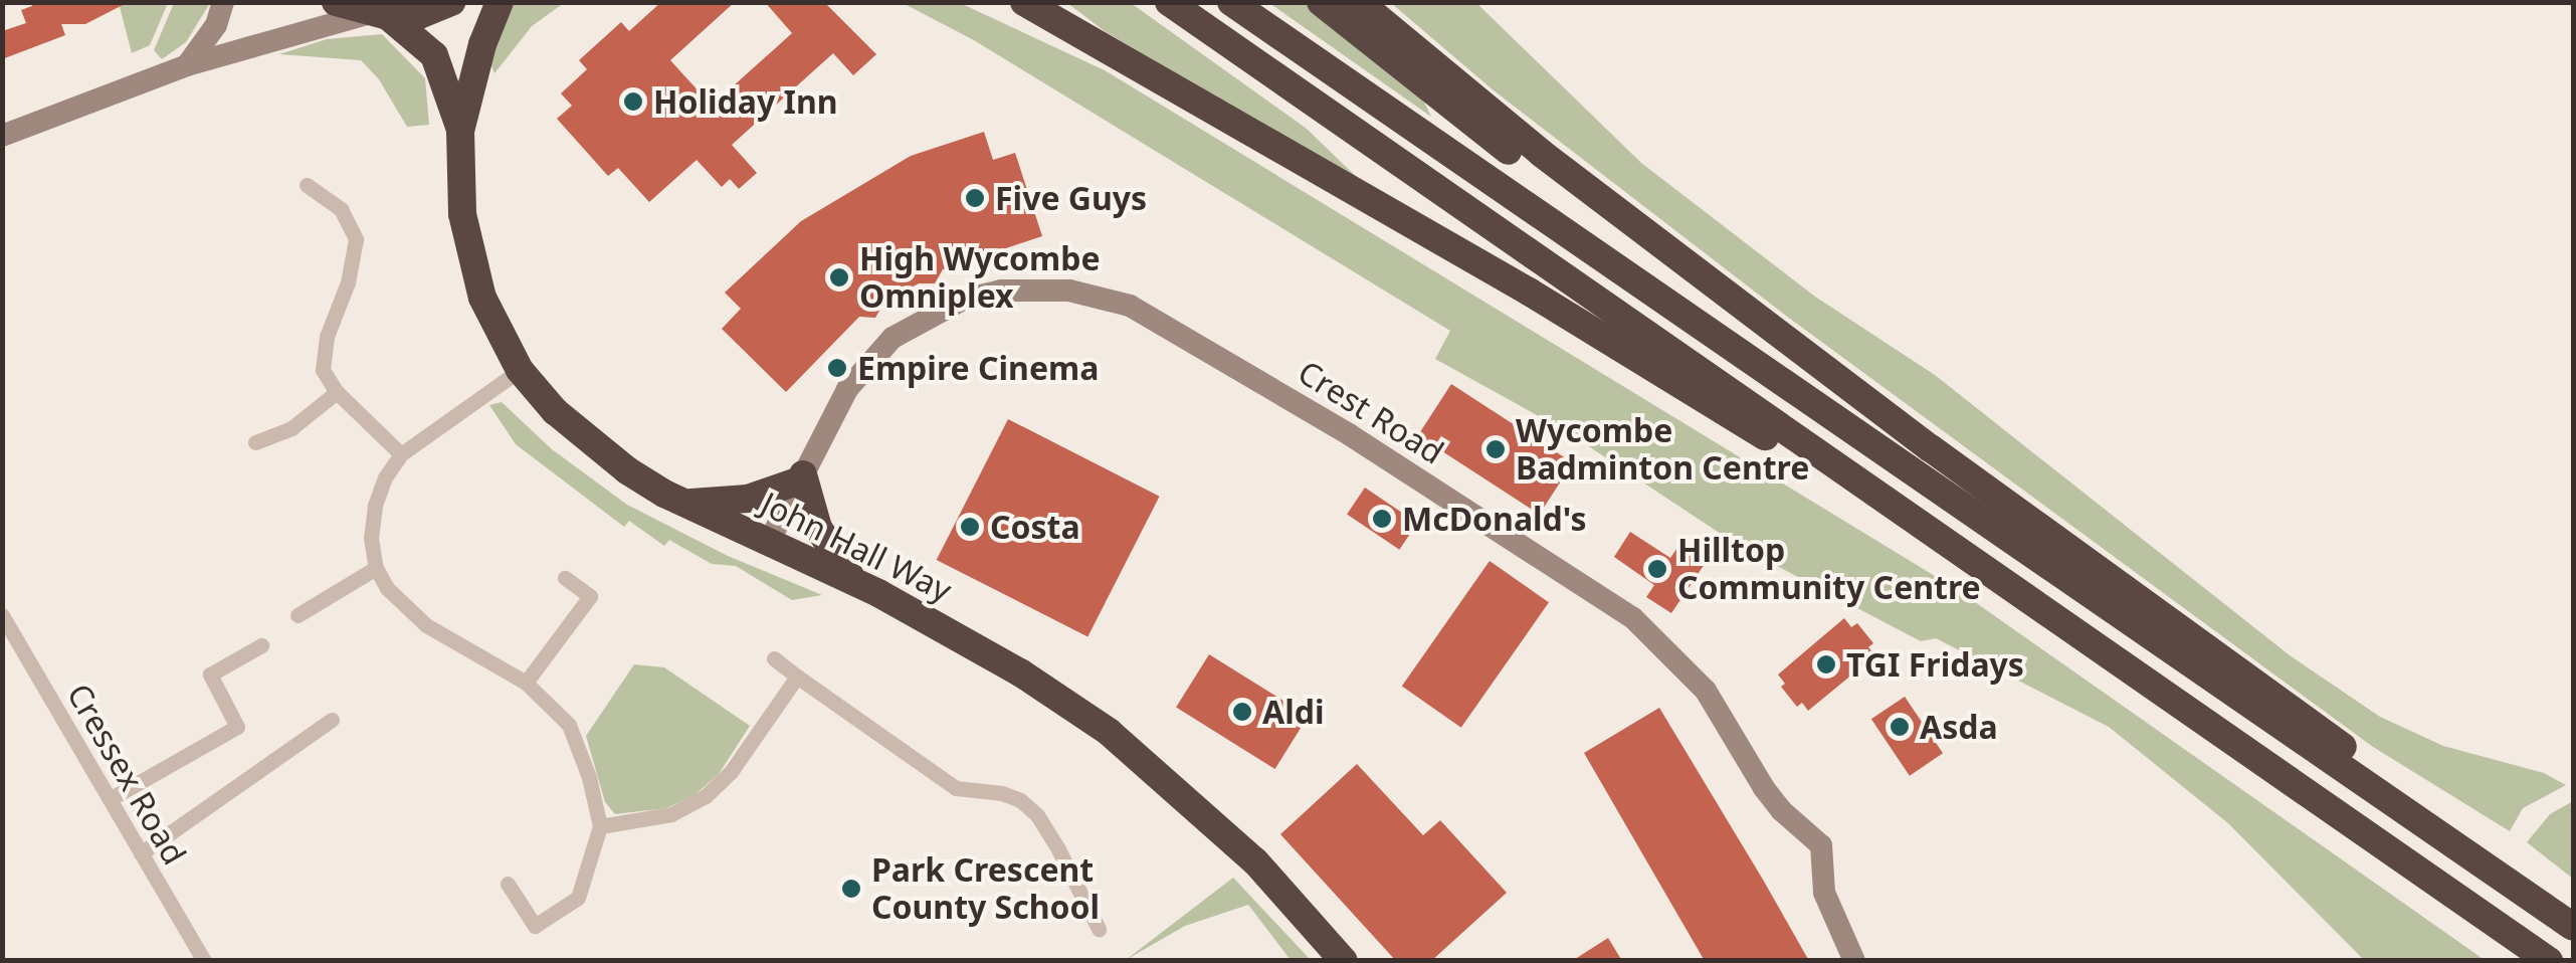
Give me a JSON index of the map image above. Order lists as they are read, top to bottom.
{
  "streets": {
    "highway": ["John Hall Way"],
    "street": ["Crest Road", "Cressex Road"]
  },
  "crossings": [
    ["Crest Road", "John Hall Way"]
  ],
  "places": [
    "Holiday Inn",
    "Five Guys",
    "High Wycombe Omniplex",
    "Empire Cinema",
    "Wycombe Badminton Centre",
    "McDonald's",
    "Costa",
    "Hilltop Community Centre",
    "TGI Fridays",
    "Aldi",
    "Asda",
    "Park Crescent County School"
  ]
}
